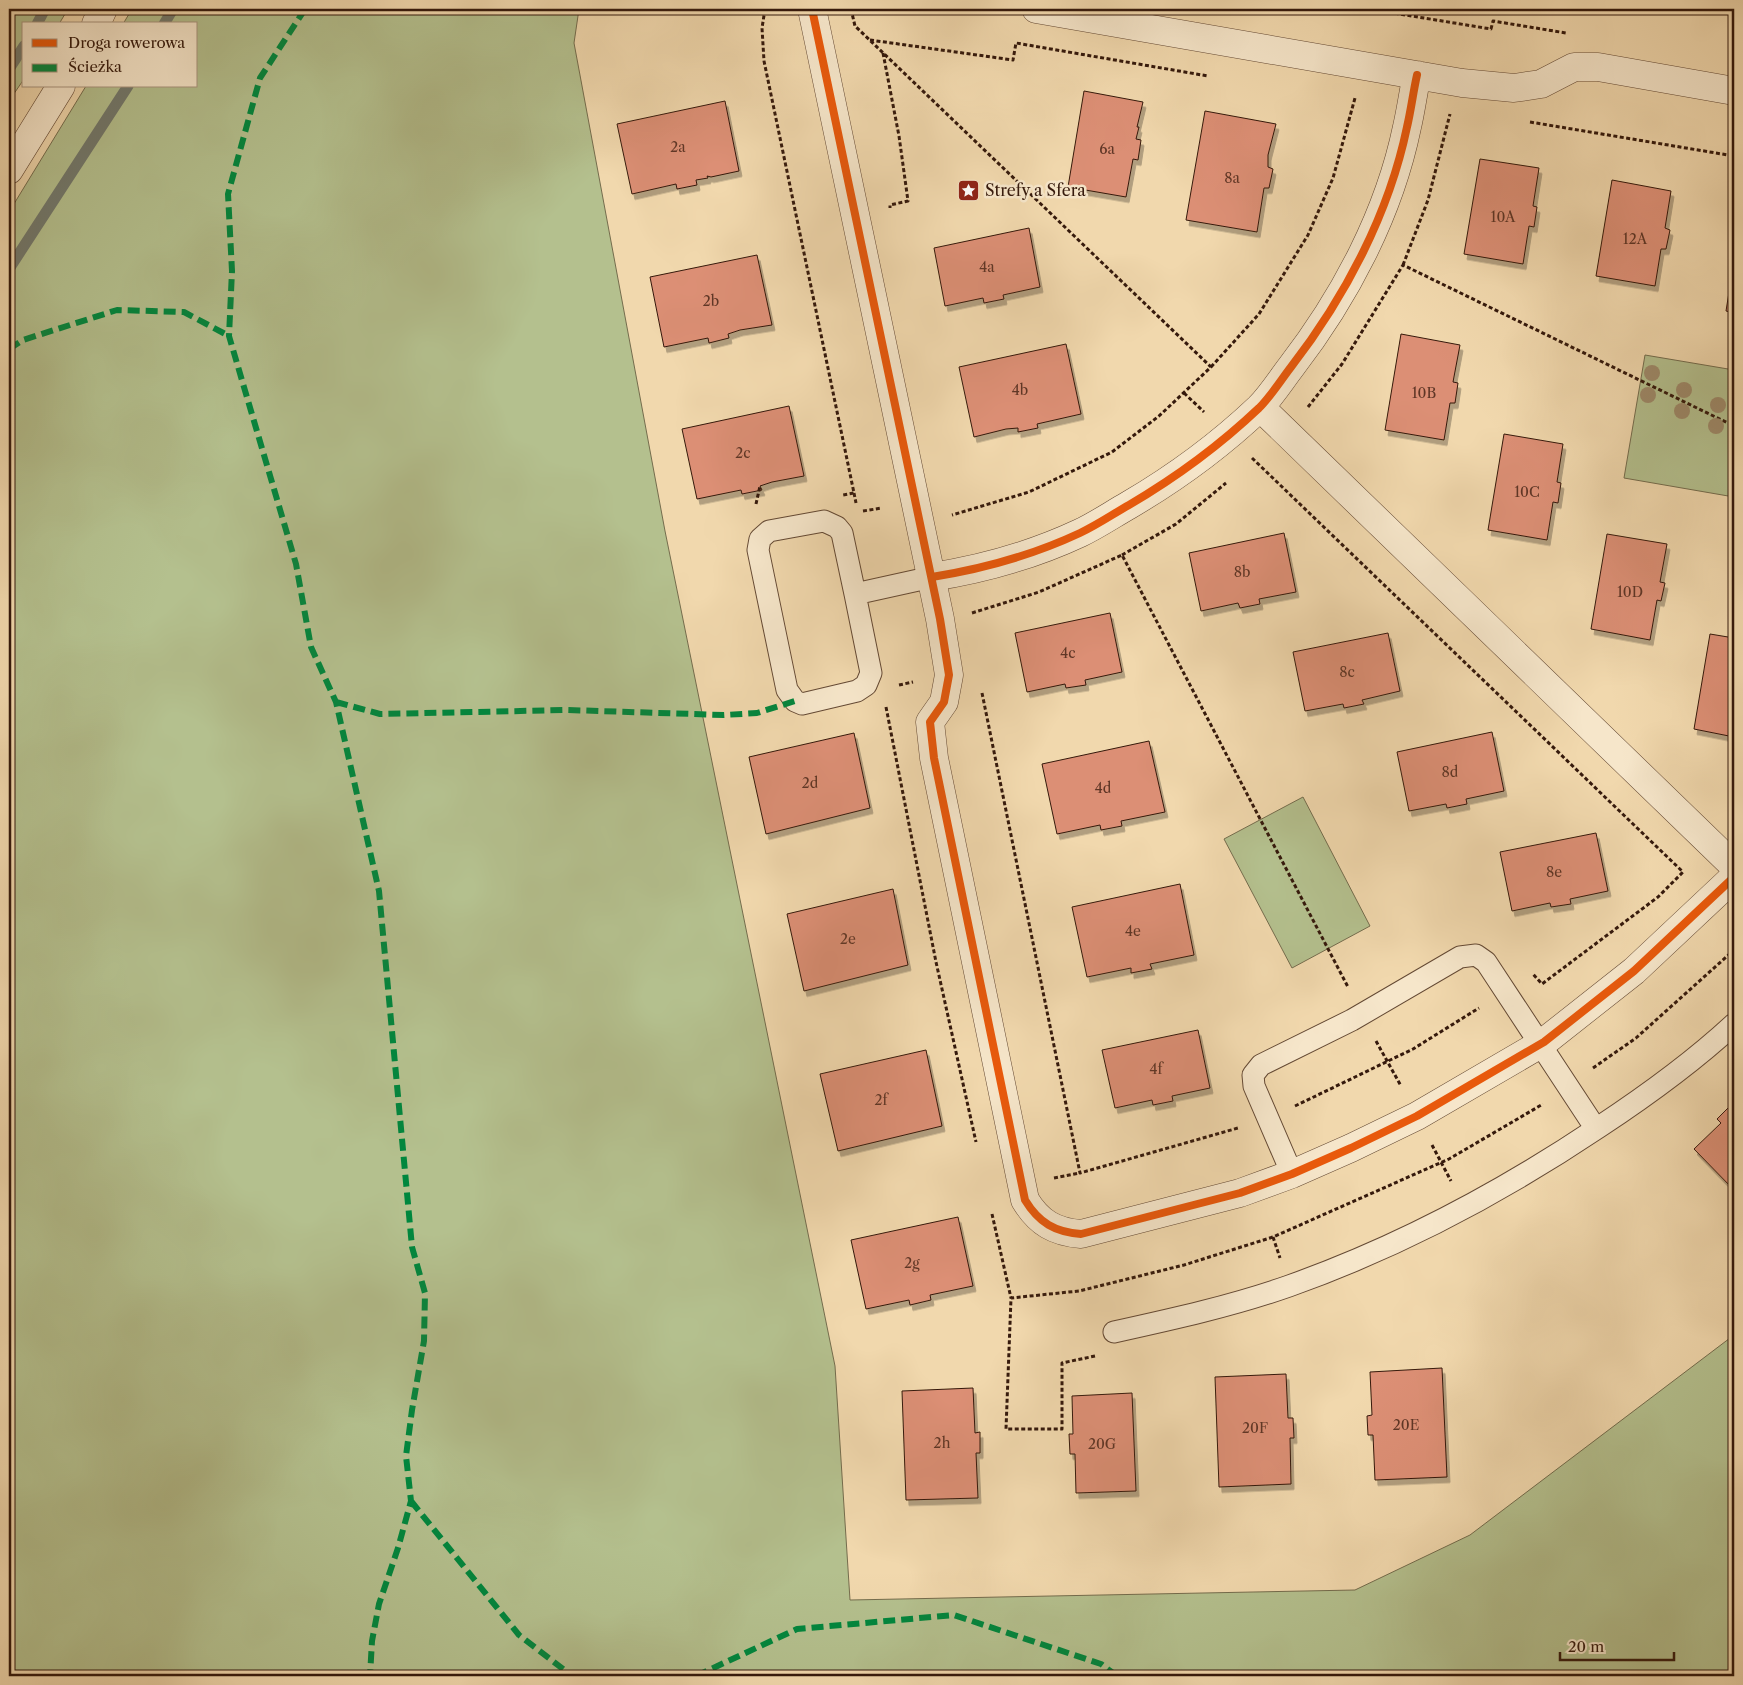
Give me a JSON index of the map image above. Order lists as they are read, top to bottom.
{
  "places": {
    "place": ["Strefy a Sfera"]
  },
  "house_numbers": [
    "2a",
    "6a",
    "8a",
    "10A",
    "12A",
    "4a",
    "2b",
    "4b",
    "10B",
    "2c",
    "10C",
    "8b",
    "10D",
    "4c",
    "8c",
    "8d",
    "2d",
    "4d",
    "8e",
    "4e",
    "2e",
    "4f",
    "2f",
    "2g",
    "20E",
    "20F",
    "2h",
    "20G"
  ],
  "legend": ["Droga rowerowa", "Ścieżka"],
  "scale_bar": "20 m"
}
